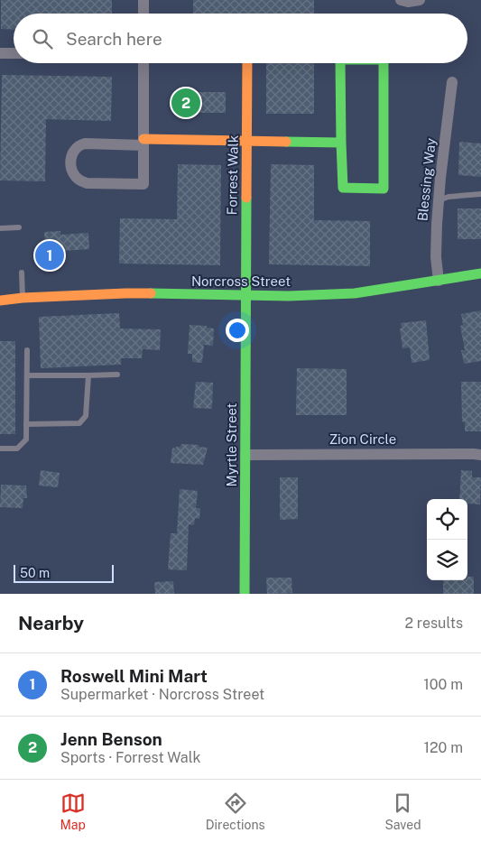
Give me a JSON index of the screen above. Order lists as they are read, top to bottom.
{
  "streets": {
    "street": [
      "Forrest Walk",
      "Blessing Way",
      "Norcross Street",
      "Zion Circle",
      "Myrtle Street"
    ]
  },
  "crossings": [
    ["Forrest Walk", "Norcross Street"],
    ["Forrest Walk", "Myrtle Street"],
    ["Blessing Way", "Norcross Street"],
    ["Norcross Street", "Myrtle Street"],
    ["Zion Circle", "Myrtle Street"]
  ],
  "scale_bar": "50 m",
  "page": {
    "search": "Search here",
    "pins": ["2", "1"],
    "scale": "50 m",
    "heading": ["Nearby", "2 results"],
    "list": [
      {
        "mark": "1",
        "name": "Roswell Mini Mart",
        "note": "Supermarket · Norcross Street",
        "value": "100 m"
      },
      {
        "mark": "2",
        "name": "Jenn Benson",
        "note": "Sports · Forrest Walk",
        "value": "120 m"
      }
    ],
    "nav": ["Map", "Directions", "Saved"]
  }
}
